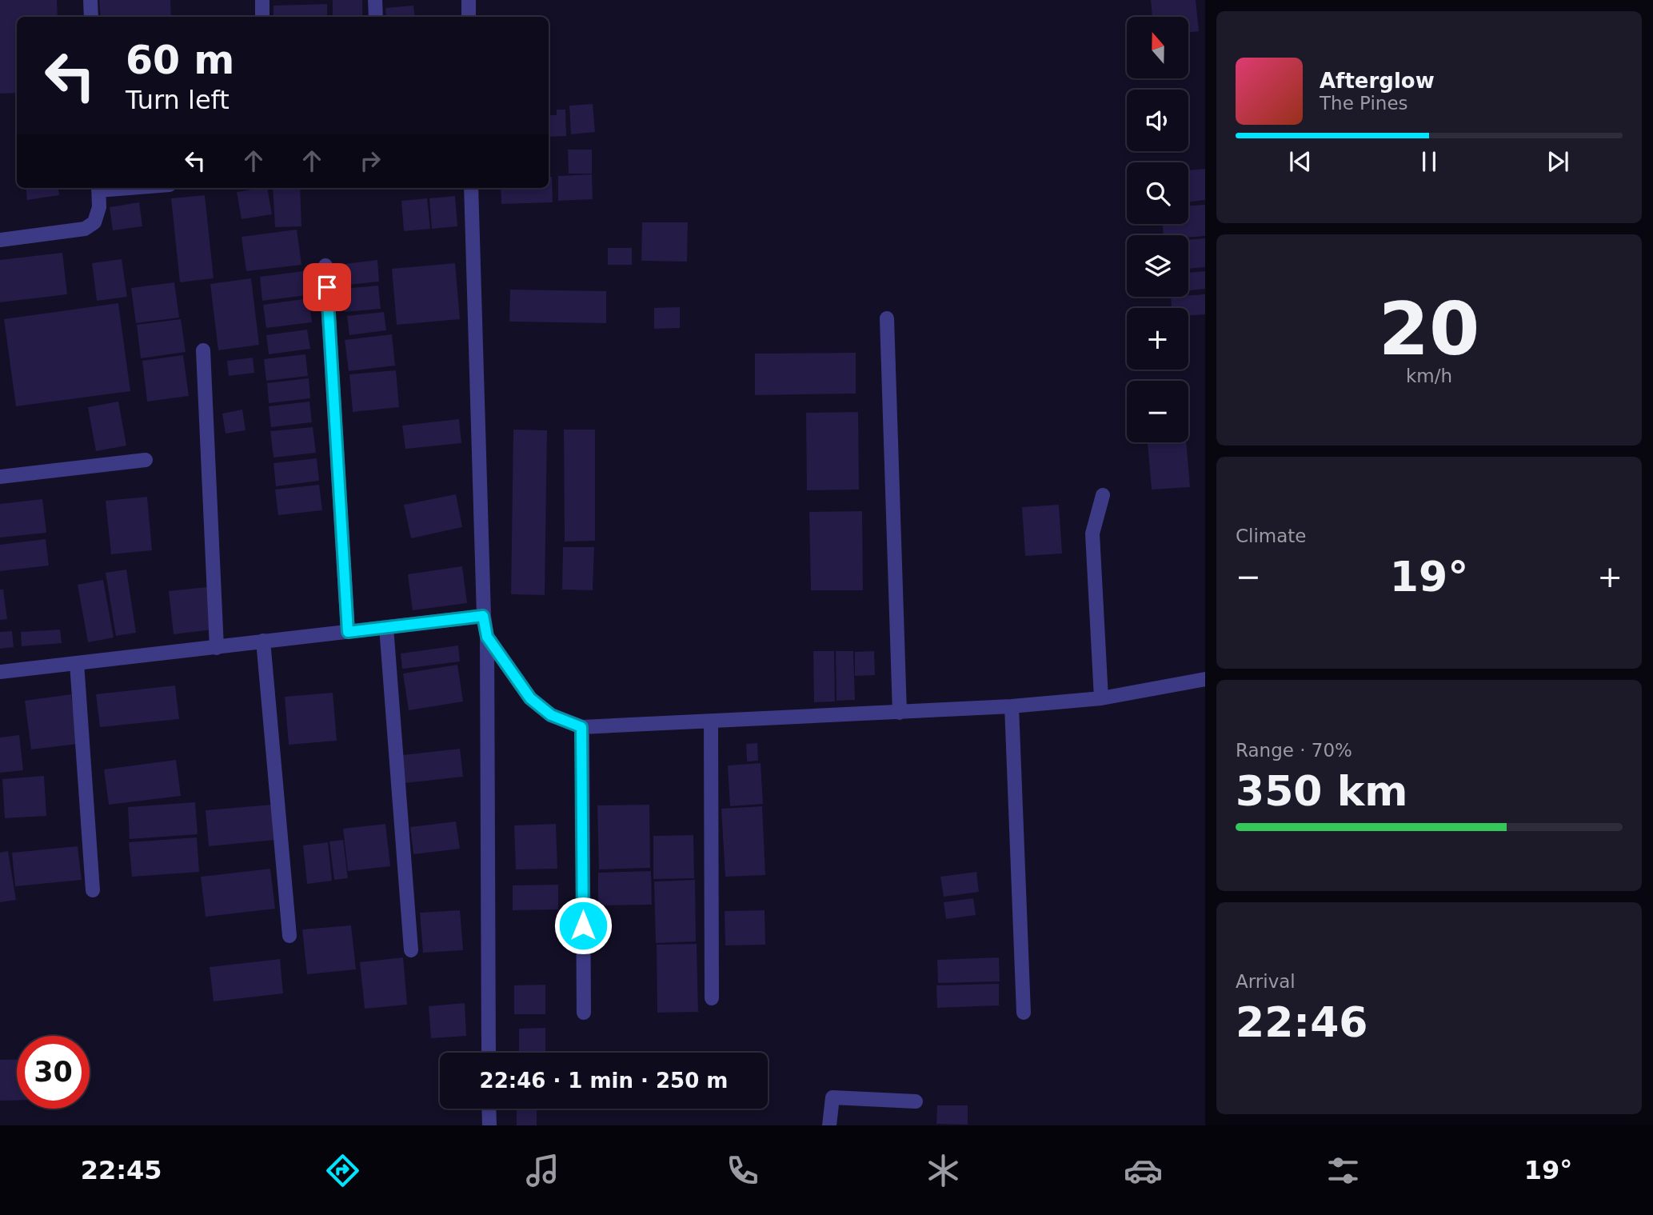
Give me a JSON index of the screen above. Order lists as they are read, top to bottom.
{
  "north": "top",
  "page": {
    "map_buttons": ["+", "−"],
    "turn": ["60 m", "Turn left"],
    "song": ["Afterglow", "The Pines"],
    "tile": [
      ["20", "km/h"],
      "Climate",
      ["Range · 70%", "350 km"],
      ["Arrival", "22:46"]
    ],
    "heat": ["−", "19°", "+"],
    "limit": "30",
    "trip": "22:46 · 1 min · 250 m",
    "tabs": ["22:45", "19°"]
  }
}
